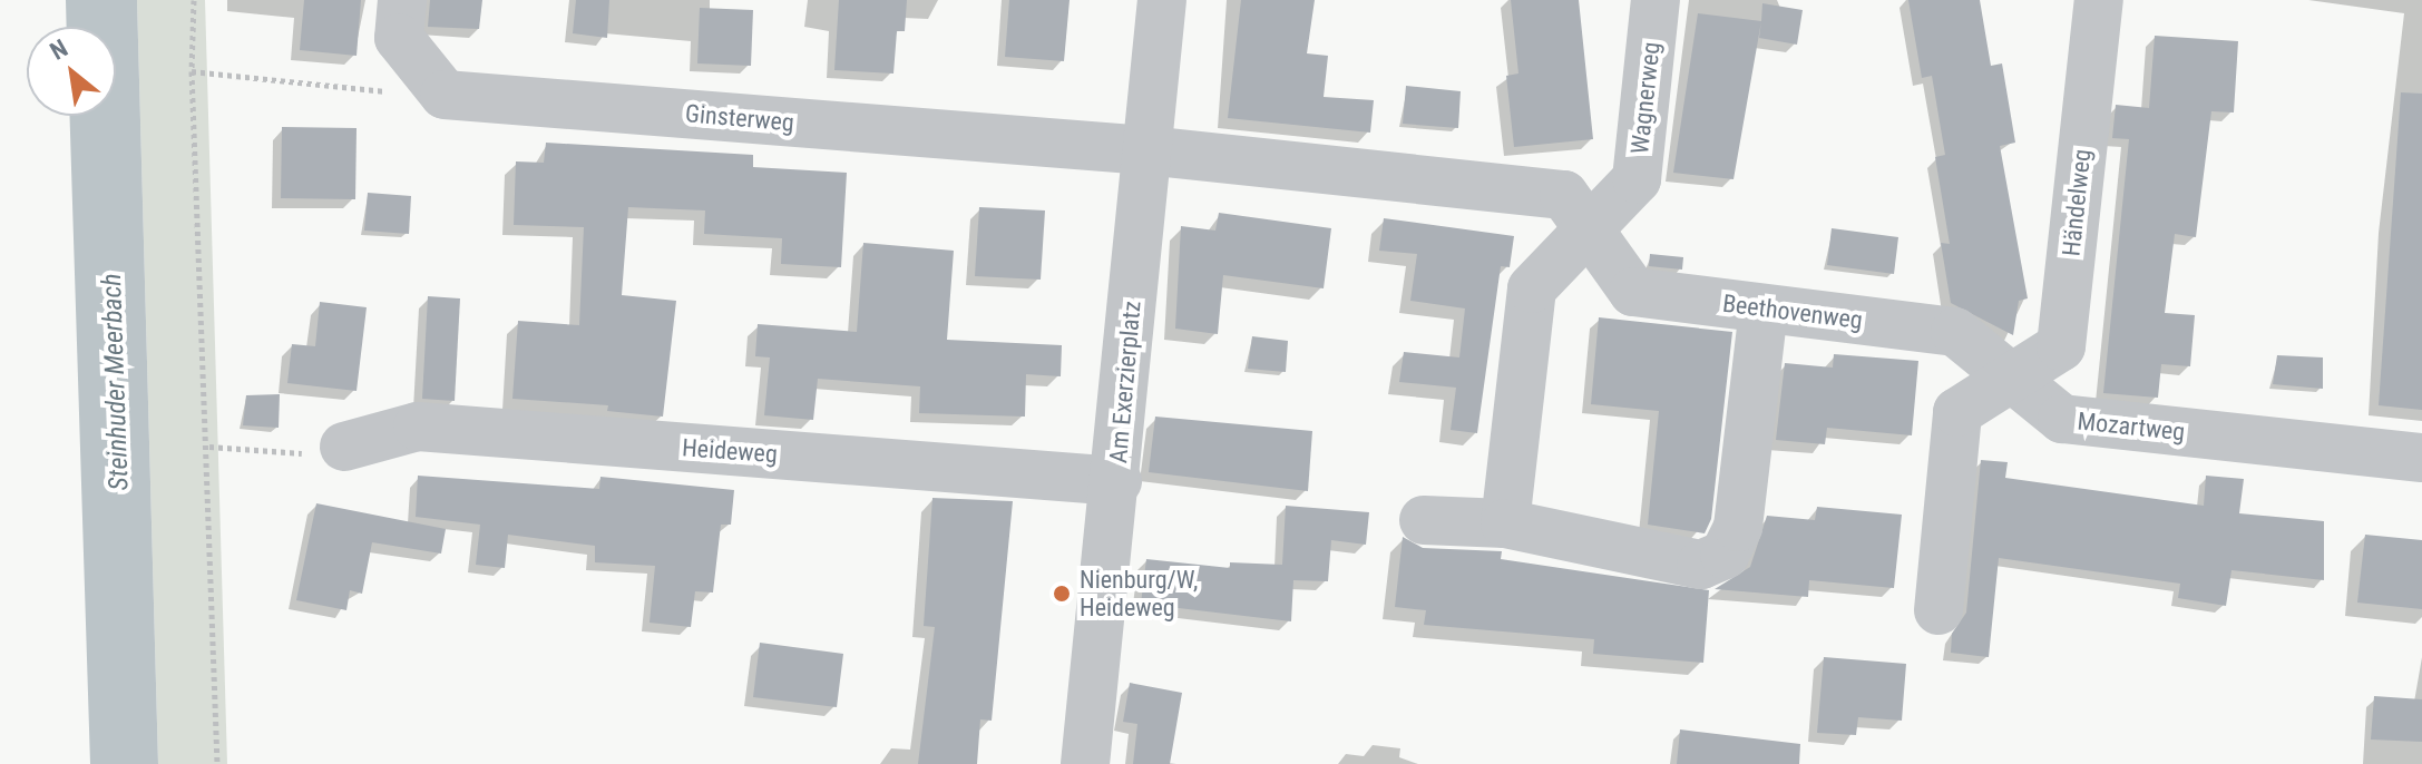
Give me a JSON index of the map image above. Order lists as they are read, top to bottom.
{
  "streets": {
    "street": [
      "Wagnerweg",
      "Ginsterweg",
      "Händelweg",
      "Beethovenweg",
      "Am Exerzierplatz",
      "Mozartweg",
      "Heideweg"
    ]
  },
  "crossings": [
    ["Wagnerweg", "Beethovenweg"],
    ["Ginsterweg", "Beethovenweg"],
    ["Ginsterweg", "Am Exerzierplatz"],
    ["Händelweg", "Beethovenweg"],
    ["Händelweg", "Mozartweg"],
    ["Beethovenweg", "Am Exerzierplatz"],
    ["Beethovenweg", "Mozartweg"],
    ["Am Exerzierplatz", "Heideweg"]
  ],
  "water": ["Steinhuder Meerbach"],
  "places": ["Nienburg/W, Heideweg"],
  "north": "top left"
}
